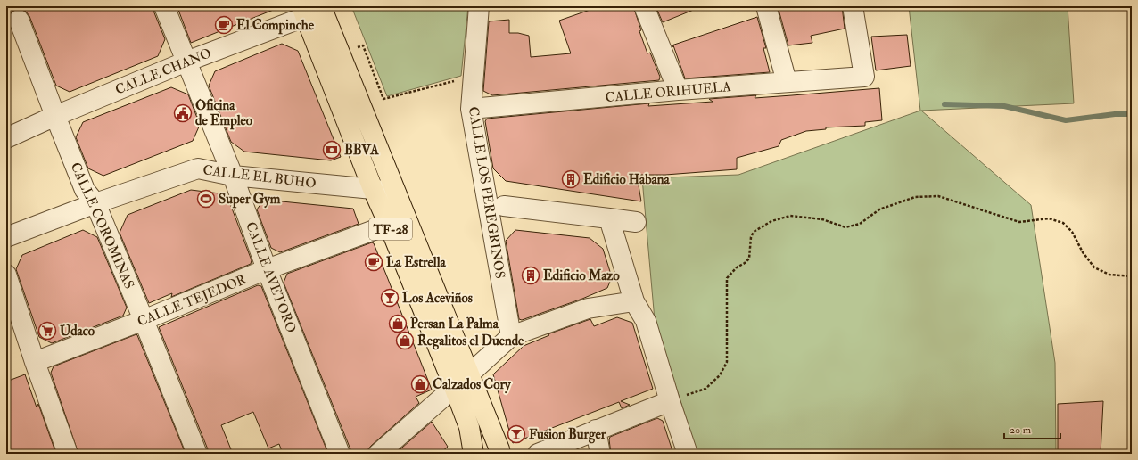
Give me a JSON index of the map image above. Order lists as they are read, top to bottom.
{
  "streets": {
    "main road": ["TF-28"],
    "street": [
      "CALLE CHANO",
      "CALLE ORIHUELA",
      "CALLE EL BUHO",
      "CALLE LOS PEREGRINOS",
      "CALLE COROMINAS",
      "CALLE AVETORO",
      "CALLE TEJEDOR"
    ]
  },
  "crossings": [
    ["CALLE CHANO", "CALLE COROMINAS"],
    ["CALLE CHANO", "TF-28"],
    ["CALLE CHANO", "CALLE AVETORO"],
    ["CALLE ORIHUELA", "CALLE LOS PEREGRINOS"],
    ["CALLE EL BUHO", "CALLE COROMINAS"],
    ["CALLE EL BUHO", "TF-28"],
    ["CALLE EL BUHO", "CALLE AVETORO"],
    ["CALLE COROMINAS", "CALLE TEJEDOR"],
    ["TF-28", "CALLE TEJEDOR"],
    ["CALLE AVETORO", "CALLE TEJEDOR"]
  ],
  "places": {
    "cafe": ["El Compinche", "La Estrella"],
    "public building": ["Oficina de Empleo"],
    "bank": ["BBVA"],
    "building": ["Edificio Habana", "Edificio Mazo"],
    "sports": ["Super Gym"],
    "bar": ["Los Aceviños", "Fusion Burger"],
    "shop": ["Persan La Palma", "Regalitos el Duende", "Calzados Cory"],
    "supermarket": ["Udaco"]
  },
  "scale_bar": "20 m"
}
